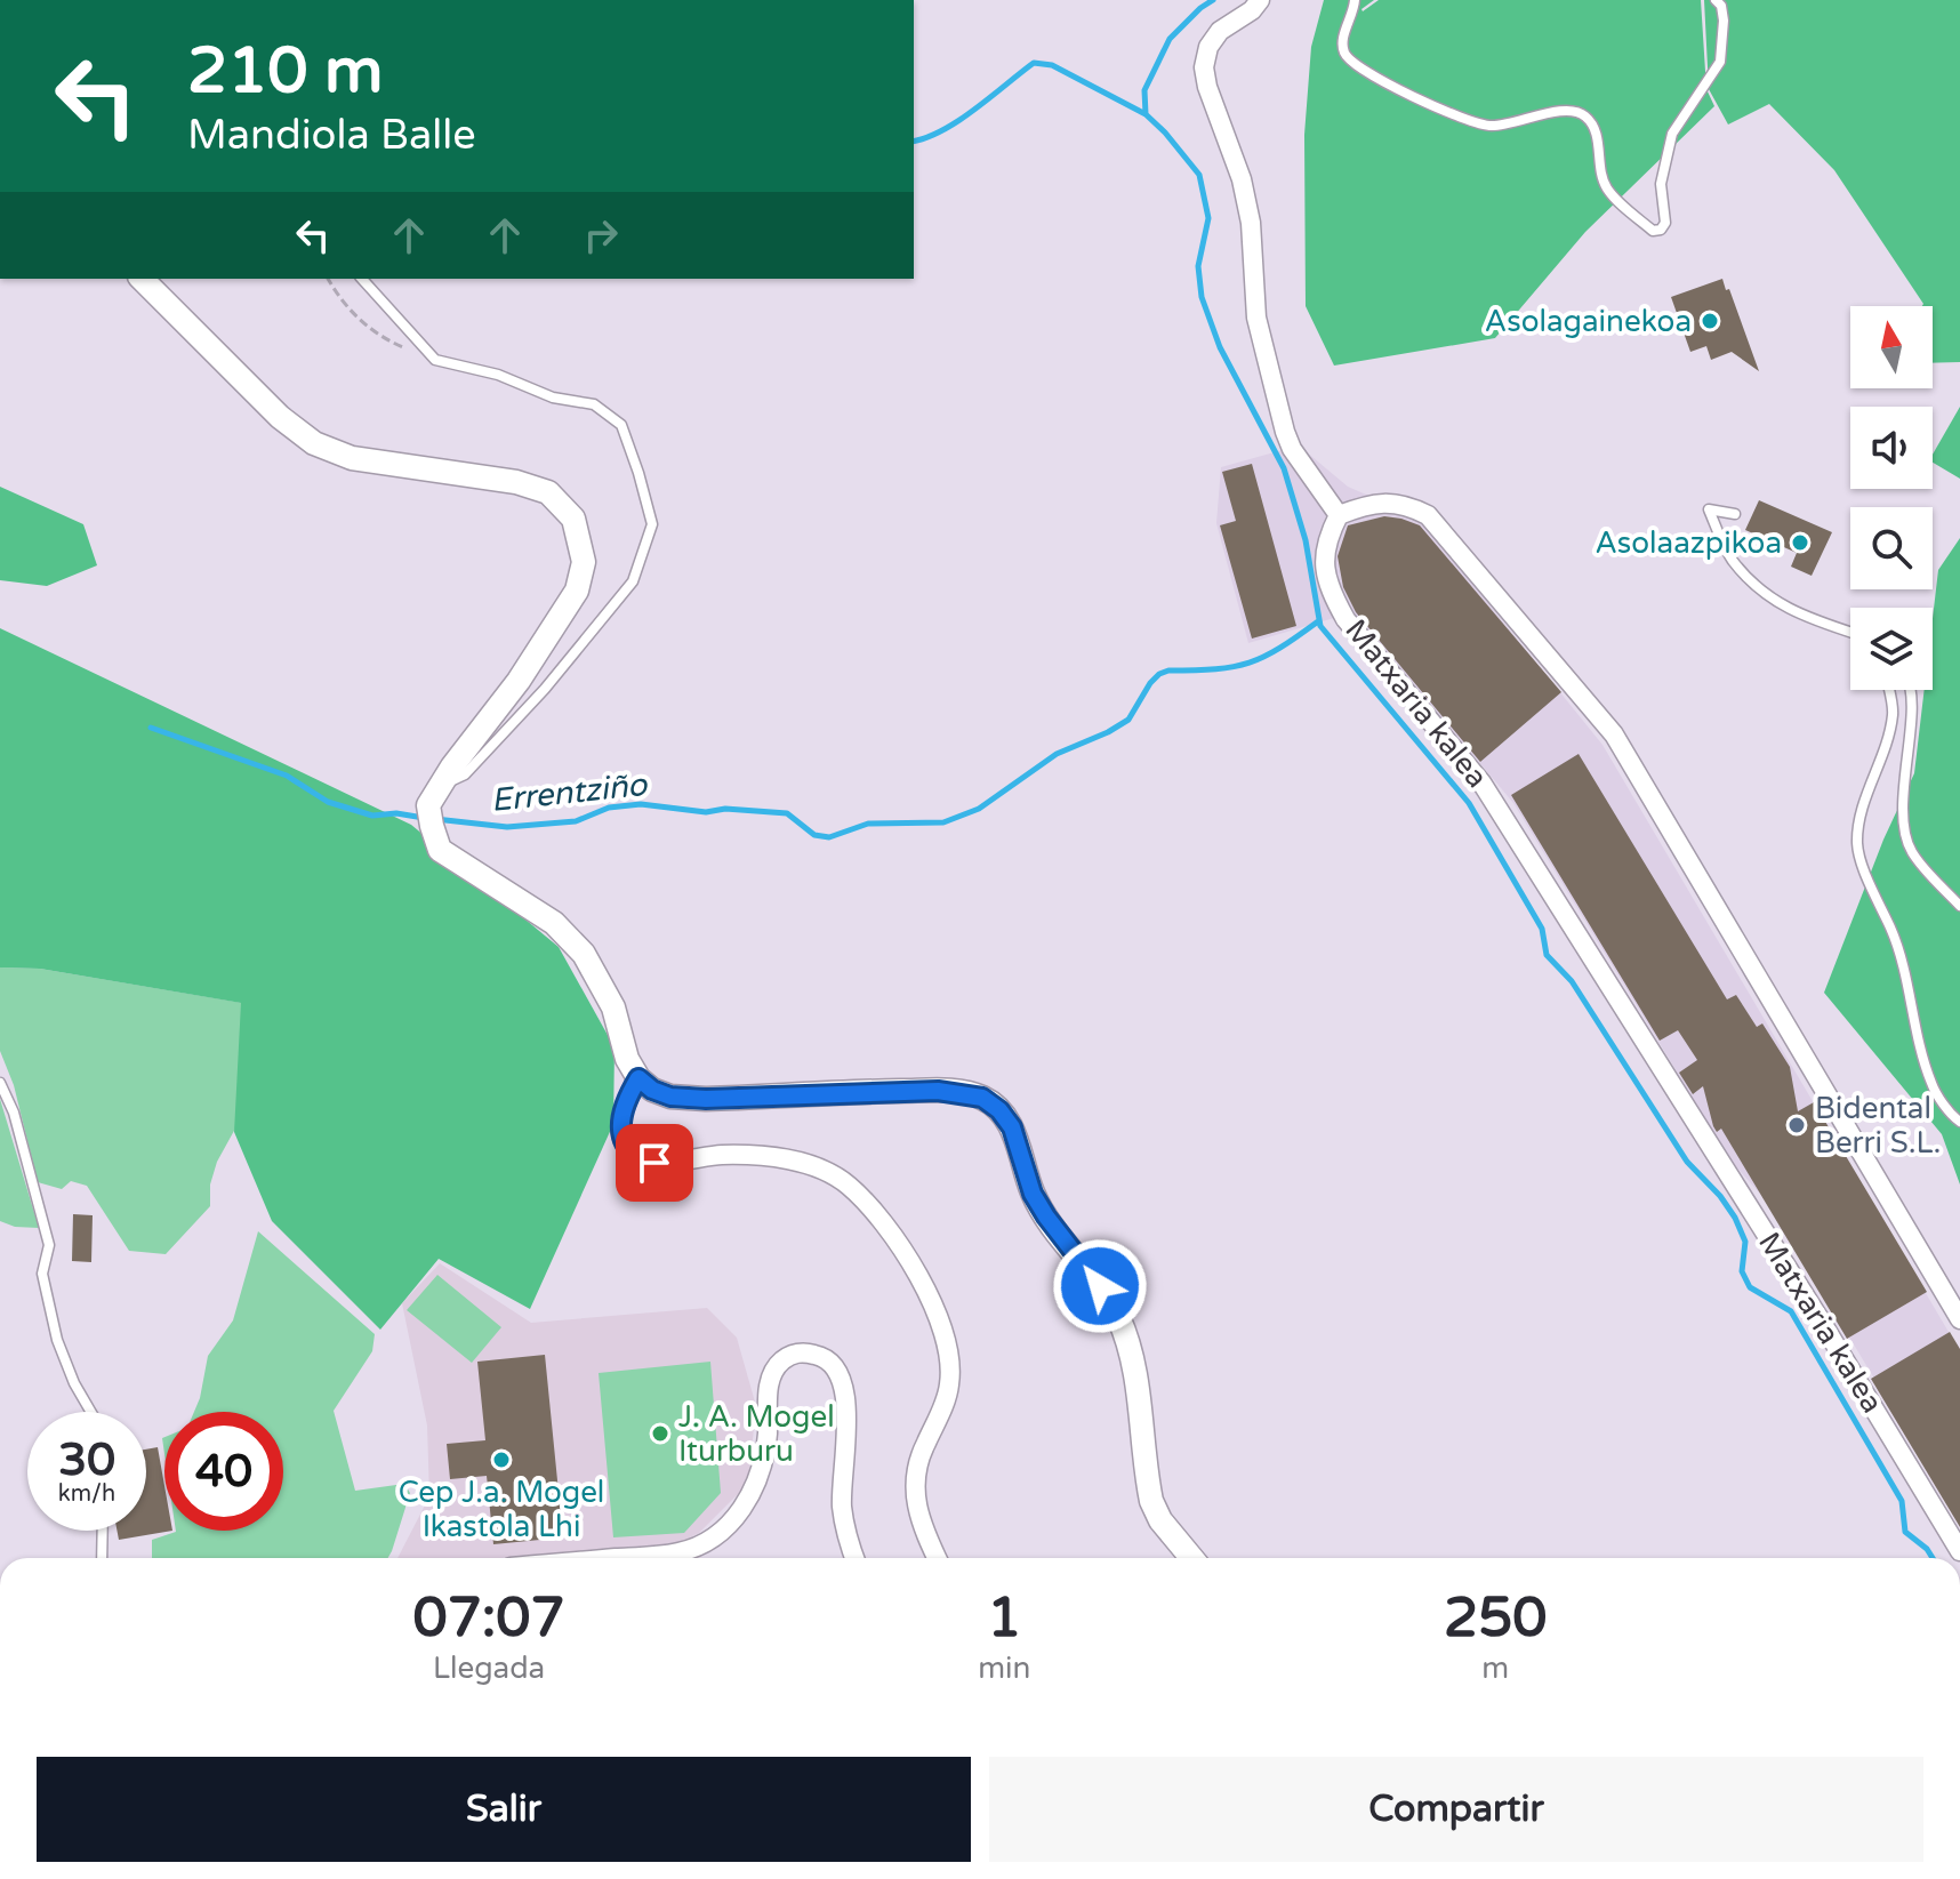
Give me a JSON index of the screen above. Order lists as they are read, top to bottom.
{
  "streets": {
    "street": ["Matxaria kalea"]
  },
  "water": ["Errentziño"],
  "places": [
    "Asolagainekoa",
    "Asolaazpikoa",
    "Bidental Berri S.L.",
    "J. A. Mogel Iturburu",
    "Cep J.a. Mogel Ikastola Lhi"
  ],
  "north": "top",
  "page": {
    "turn": ["210 m", "Mandiola Balle"],
    "speed": "30 km/h",
    "limit": "40",
    "eta": [
      "07:07",
      "Llegada",
      "1",
      "min",
      "250",
      "m"
    ],
    "buttons": ["Salir", "Compartir"]
  }
}
